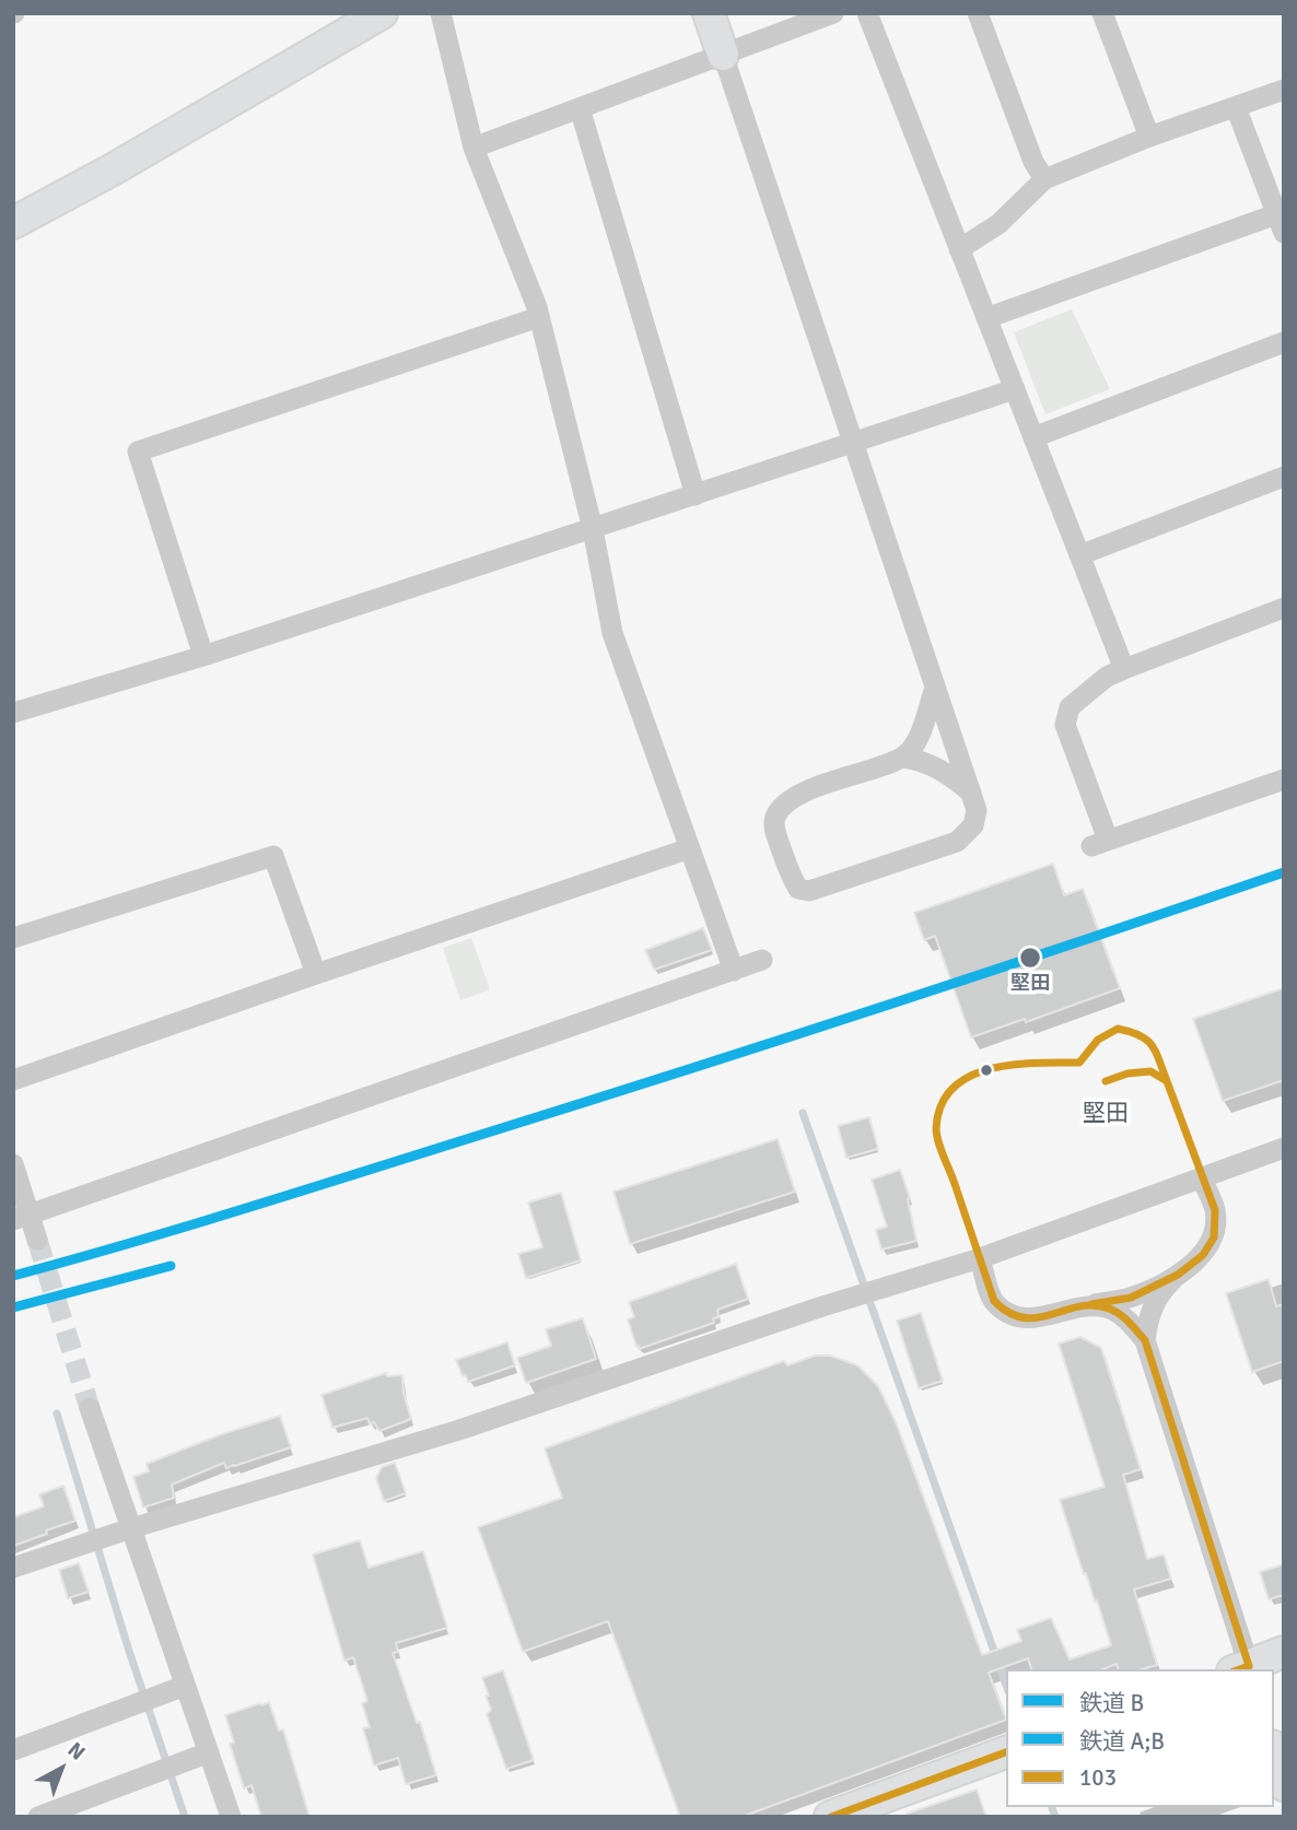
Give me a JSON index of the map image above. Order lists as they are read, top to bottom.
{
  "districts": ["堅田"],
  "places": ["堅田"],
  "lines": ["rail line B", "transit line 103", "rail line A;B"],
  "legend": ["鉄道 B", "鉄道 A;B", "103"],
  "north": "top right"
}
